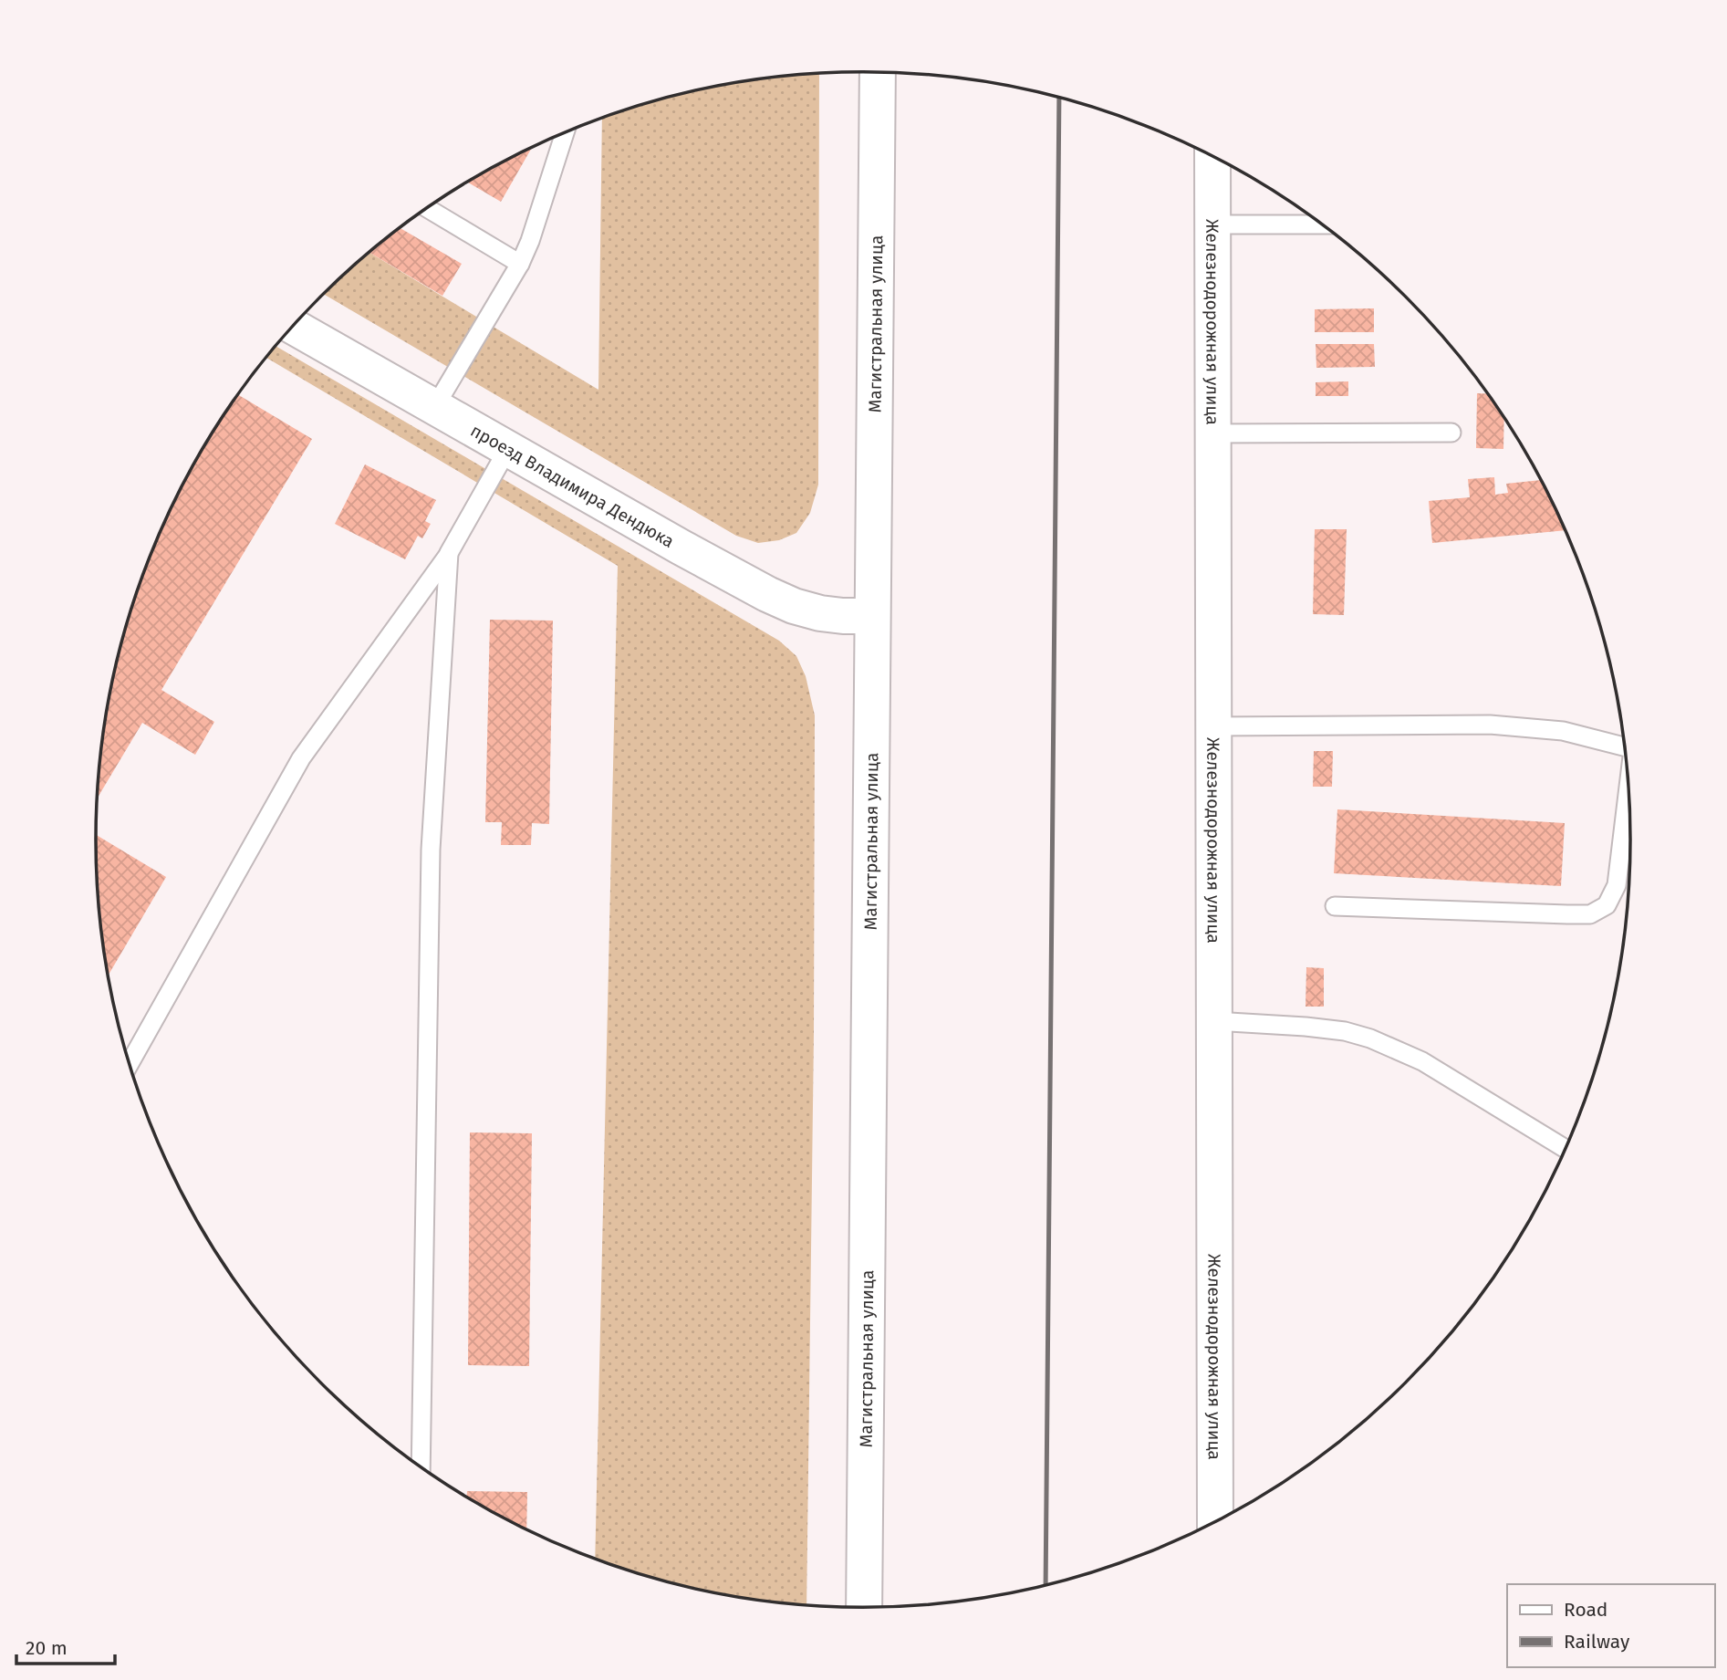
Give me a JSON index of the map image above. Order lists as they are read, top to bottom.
{
  "streets": {
    "street": ["Железнодорожная улица", "Магистральная улица", "проезд Владимира Дендюка"]
  },
  "crossings": [
    ["Магистральная улица", "проезд Владимира Дендюка"]
  ],
  "legend": ["Road", "Railway"],
  "scale_bar": "20 m"
}
